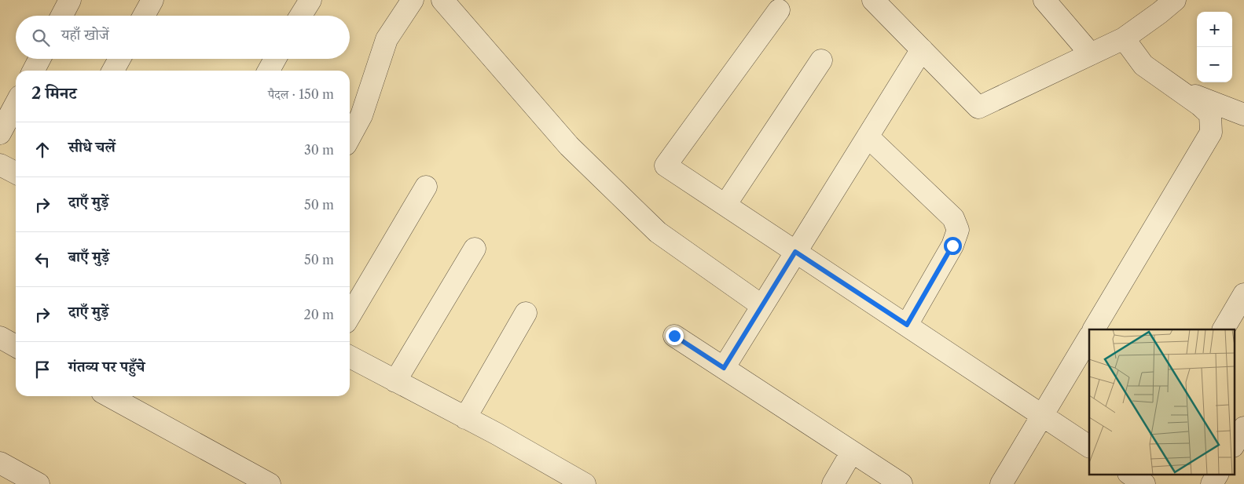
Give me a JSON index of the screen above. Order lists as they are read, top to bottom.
{
  "page": {
    "map_buttons": ["+", "−"],
    "search": "यहाँ खोजें",
    "heading": ["2 मिनट", "पैदल · 150 m"],
    "list": [
      ["सीधे चलें", "30 m"],
      ["दाएँ मुड़ें", "50 m"],
      ["बाएँ मुड़ें", "50 m"],
      ["दाएँ मुड़ें", "20 m"],
      "गंतव्य पर पहुँचे"
    ]
  }
}
